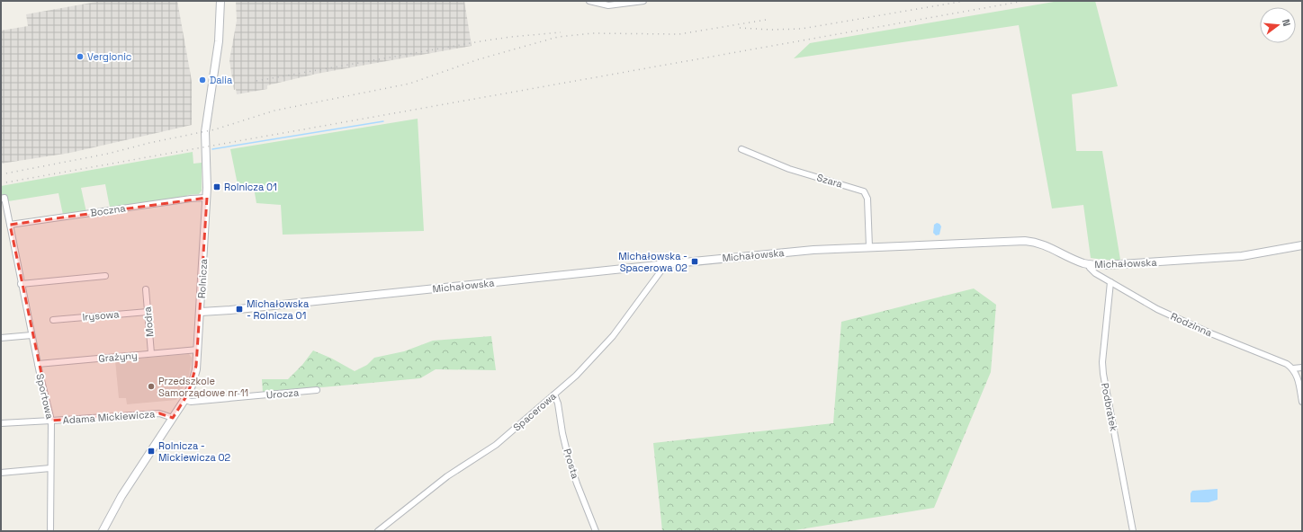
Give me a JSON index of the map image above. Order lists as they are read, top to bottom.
{
  "streets": {
    "street": [
      "Szara",
      "Boczna",
      "Michałowska",
      "Rolnicza",
      "Irysowa",
      "Modra",
      "Rodzinna",
      "Grażyny",
      "Urocza",
      "Sportowa",
      "Podbratek",
      "Spacerowa",
      "Adama Mickiewicza",
      "Prosta"
    ]
  },
  "crossings": [
    ["Szara", "Michałowska"],
    ["Boczna", "Rolnicza"],
    ["Boczna", "Sportowa"],
    ["Michałowska", "Rolnicza"],
    ["Michałowska", "Rodzinna"],
    ["Michałowska", "Spacerowa"],
    ["Rolnicza", "Grażyny"],
    ["Rolnicza", "Urocza"],
    ["Rolnicza", "Adama Mickiewicza"],
    ["Irysowa", "Modra"],
    ["Modra", "Grażyny"],
    ["Rodzinna", "Podbratek"],
    ["Grażyny", "Sportowa"],
    ["Sportowa", "Adama Mickiewicza"],
    ["Spacerowa", "Prosta"]
  ],
  "places": {
    "other": ["Vergionic", "Dalia", "Przedszkole Samorządowe nr 11"],
    "transit": [
      "Rolnicza 01",
      "Michałowska - Spacerowa 02",
      "Michałowska - Rolnicza 01",
      "Rolnicza - Mickiewicza 02"
    ]
  },
  "north": "right"
}
